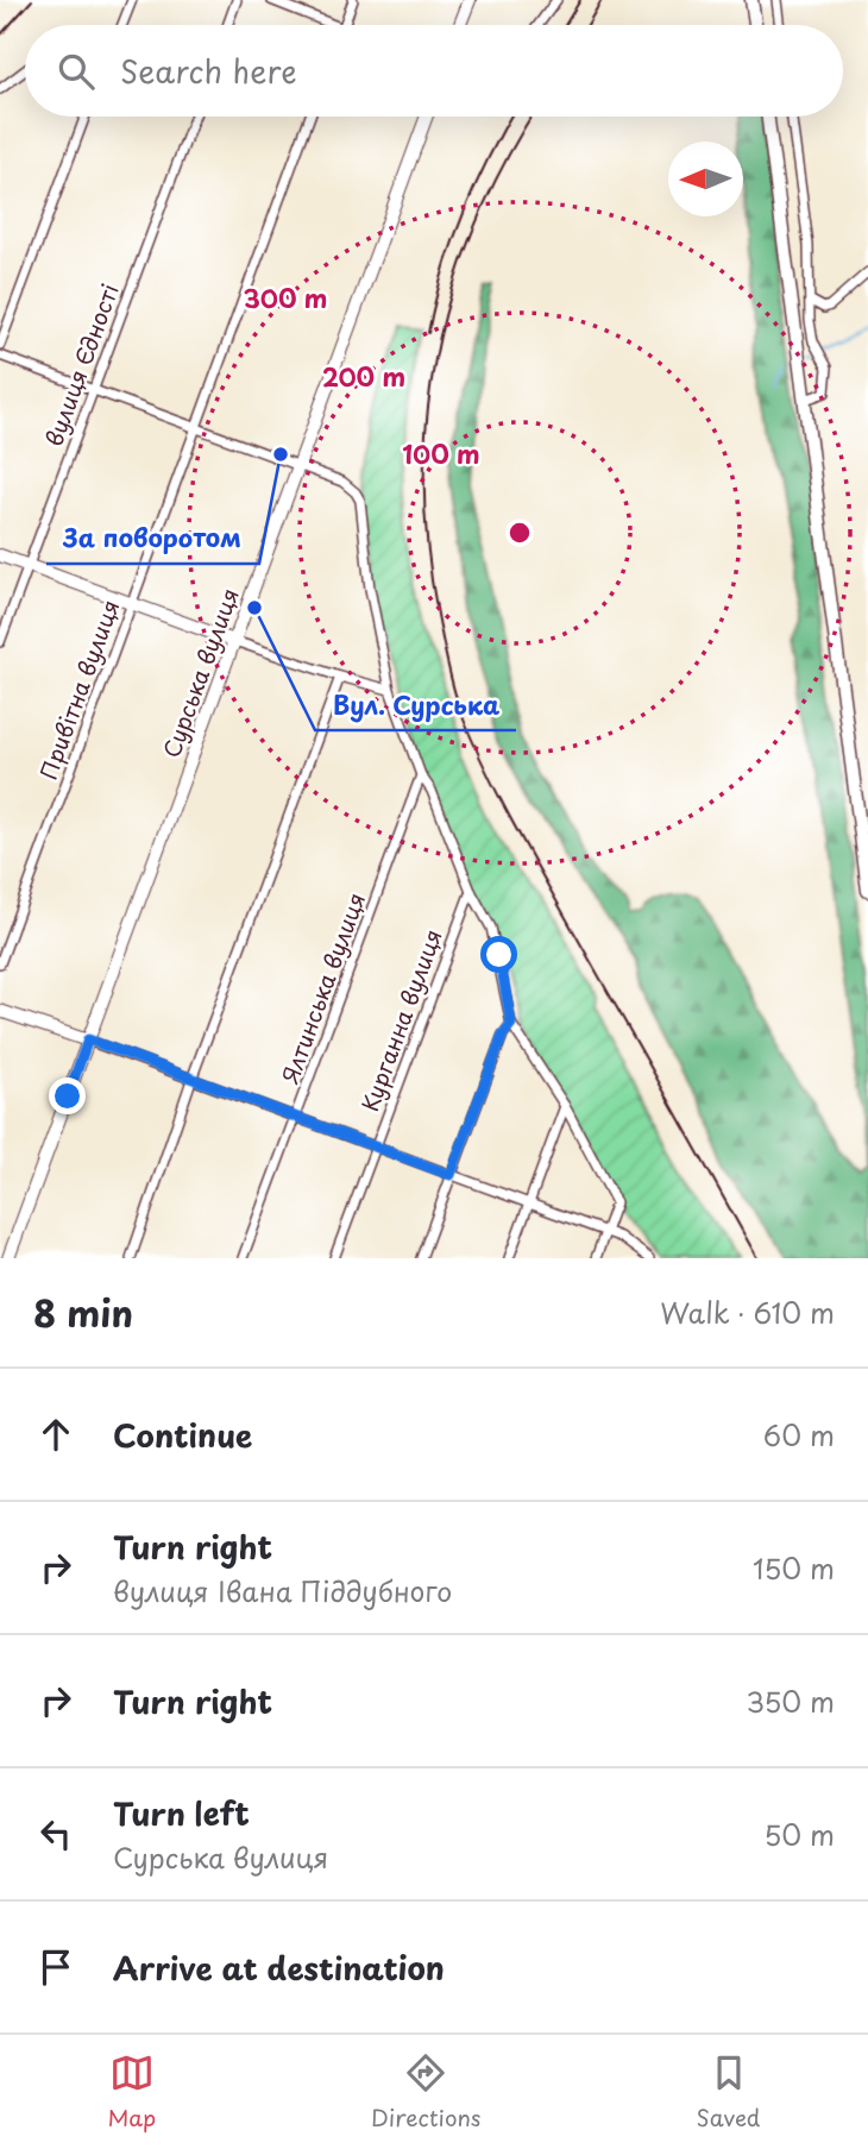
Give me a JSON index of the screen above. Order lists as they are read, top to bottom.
{
  "streets": {
    "street": [
      "вулиця Єдності",
      "Сурська вулиця",
      "Привітна вулиця",
      "Ялтинська вулиця",
      "Курганна вулиця"
    ]
  },
  "places": ["За поворотом", "Вул. Сурська"],
  "north": "left",
  "page": {
    "search": "Search here",
    "heading": ["8 min", "Walk · 610 m"],
    "list": [
      ["Continue", "60 m"],
      ["Turn right", "вулиця Івана Піддубного", "150 m"],
      ["Turn right", "350 m"],
      ["Turn left", "Сурська вулиця", "50 m"],
      "Arrive at destination"
    ],
    "nav": ["Map", "Directions", "Saved"]
  },
  "rings": ["300 m", "200 m", "100 m"]
}
